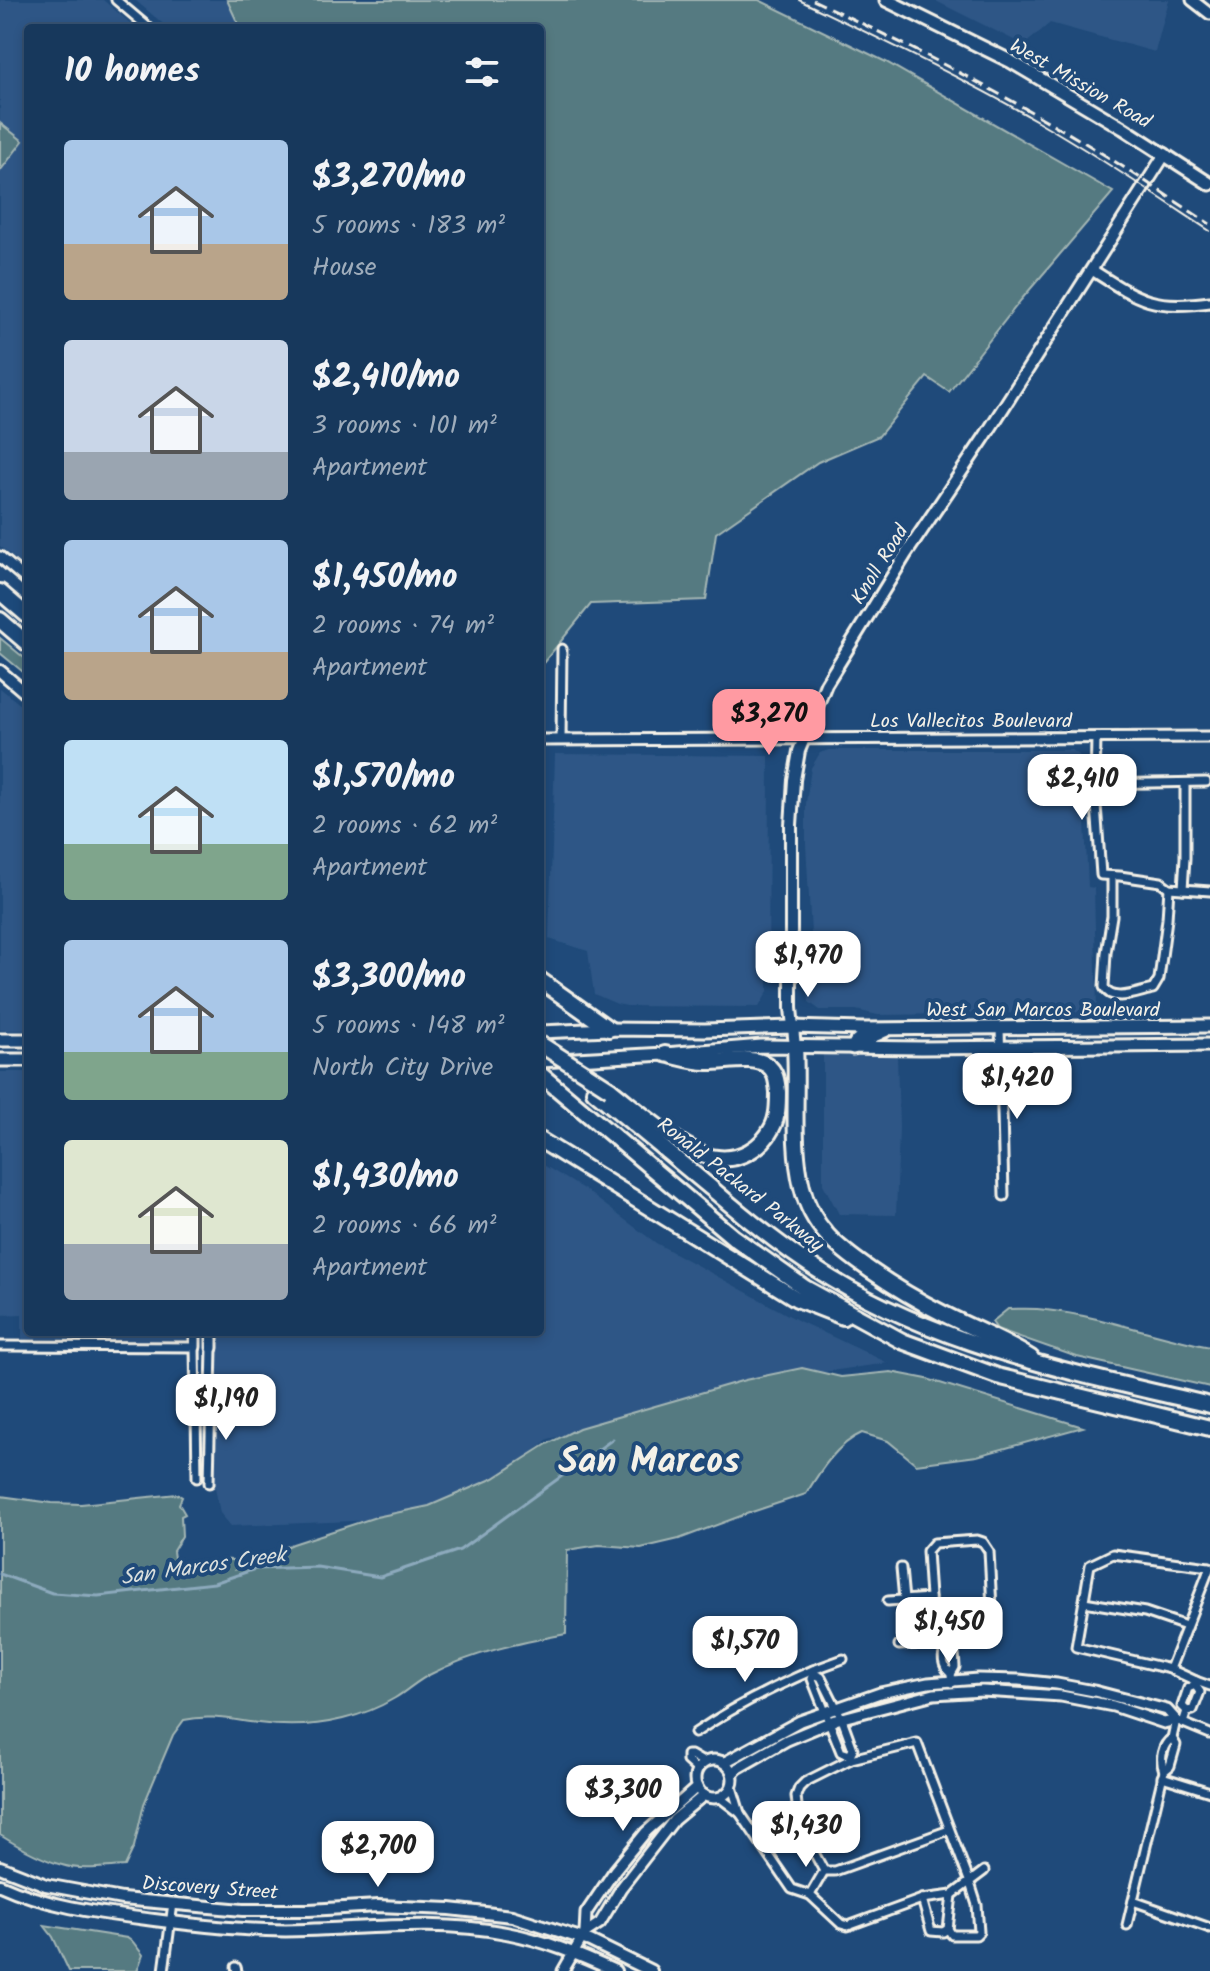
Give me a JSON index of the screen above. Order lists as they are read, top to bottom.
{
  "streets": {
    "highway": ["Ronald Packard Parkway"],
    "main road": [
      "West Mission Road",
      "Knoll Road",
      "West San Marcos Boulevard",
      "Discovery Street"
    ],
    "street": ["Los Vallecitos Boulevard"]
  },
  "crossings": [
    ["West Mission Road", "Knoll Road"],
    ["Knoll Road", "Los Vallecitos Boulevard"],
    ["Knoll Road", "West San Marcos Boulevard"]
  ],
  "districts": ["San Marcos"],
  "water": ["San Marcos Creek"],
  "page": {
    "heading": "10 homes",
    "list": [
      {
        "name": "$3,270/mo",
        "note": "5 rooms · 183 m² · House"
      },
      {
        "name": "$2,410/mo",
        "note": "3 rooms · 101 m² · Apartment"
      },
      {
        "name": "$1,450/mo",
        "note": "2 rooms · 74 m² · Apartment"
      },
      {
        "name": "$1,570/mo",
        "note": "2 rooms · 62 m² · Apartment"
      },
      {
        "name": "$3,300/mo",
        "note": "5 rooms · 148 m² · North City Drive"
      },
      {
        "name": "$1,430/mo",
        "note": "2 rooms · 66 m² · Apartment"
      }
    ],
    "price": [
      "$3,270",
      "$2,410",
      "$1,970",
      "$1,420",
      "$1,190",
      "$1,450",
      "$1,570",
      "$3,300",
      "$1,430",
      "$2,700"
    ]
  }
}
